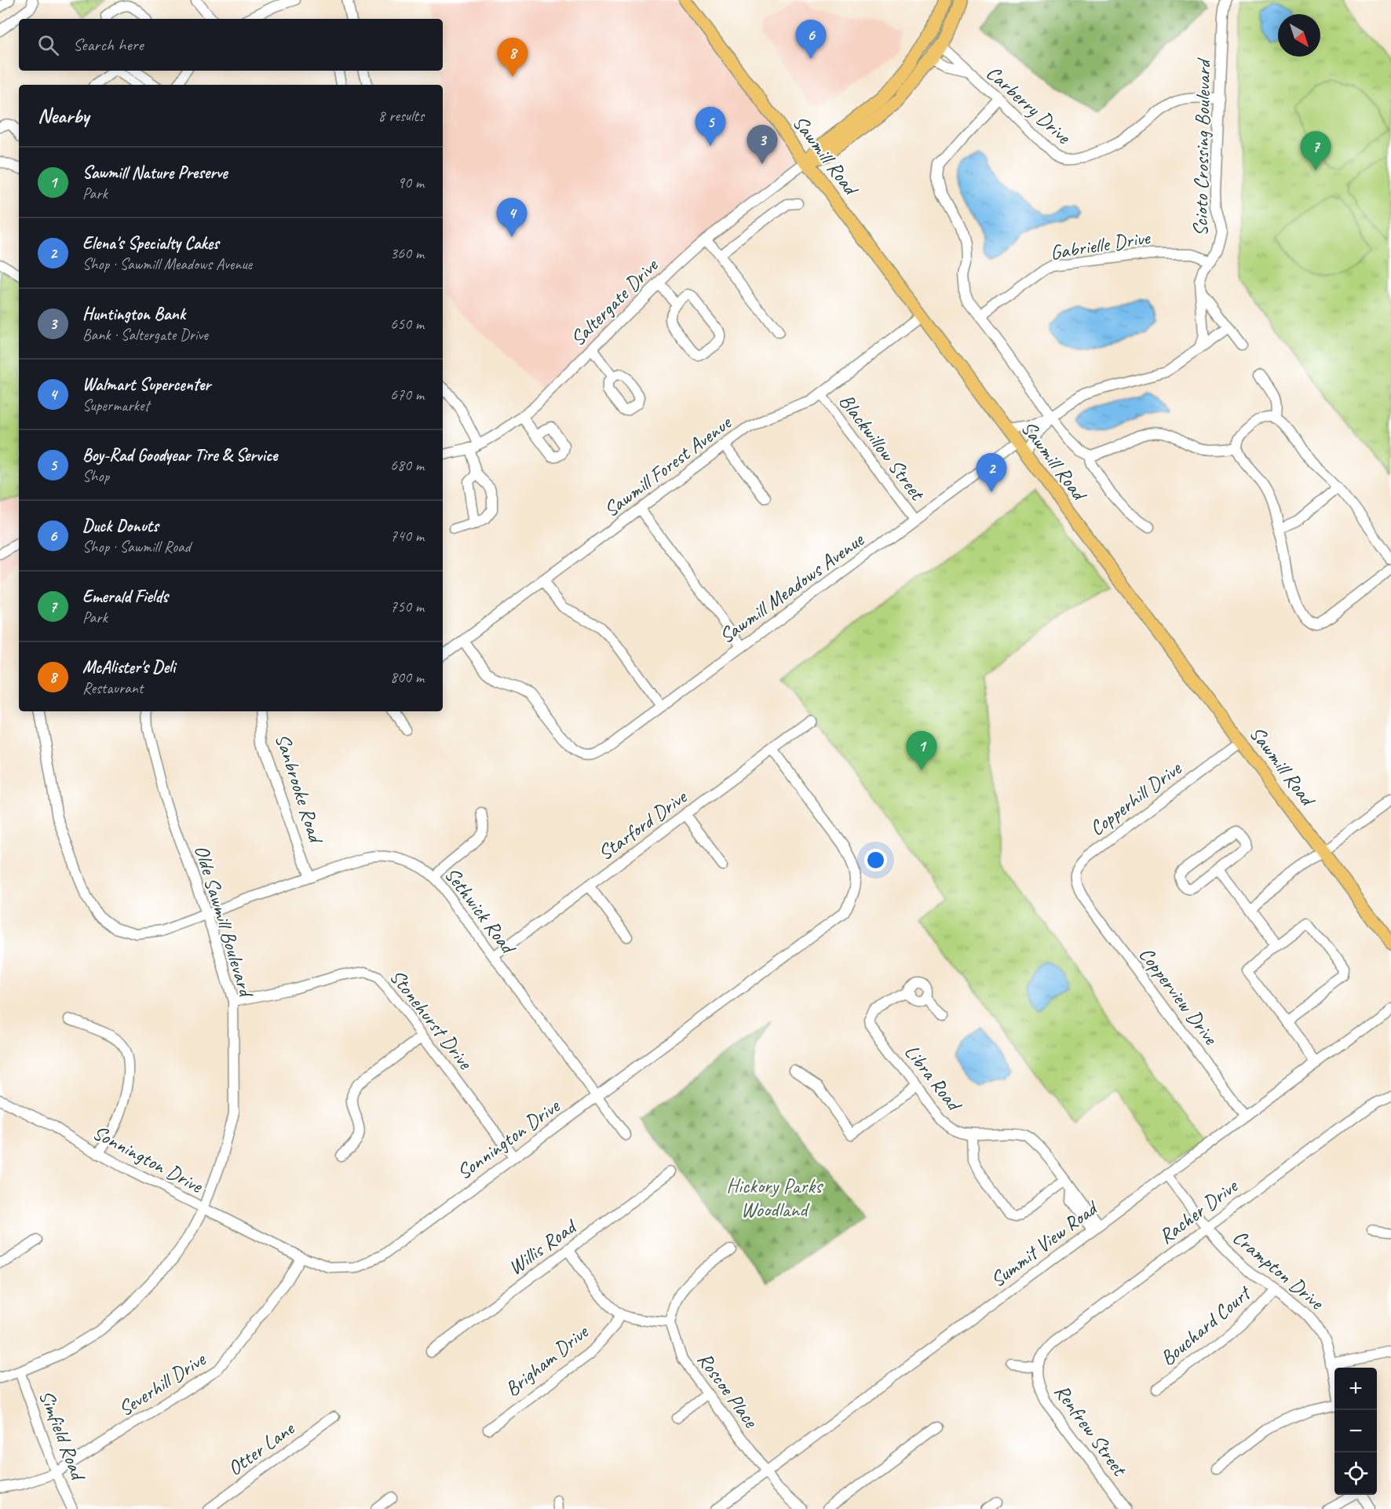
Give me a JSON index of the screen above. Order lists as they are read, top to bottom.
{
  "streets": {
    "main road": ["Sawmill Road"],
    "street": [
      "Carberry Drive",
      "Scioto Crossing Boulevard",
      "Gabrielle Drive",
      "Saltergate Drive",
      "Blackwillow Street",
      "Sawmill Forest Avenue",
      "Sawmill Meadows Avenue",
      "Sanbrooke Road",
      "Copperhill Drive",
      "Starford Drive",
      "Sethwick Road",
      "Olde Sawmill Boulevard",
      "Copperview Drive",
      "Stonehurst Drive",
      "Libra Road",
      "Sonnington Drive",
      "Racher Drive",
      "Summit View Road",
      "Willis Road",
      "Crampton Drive",
      "Bouchard Court",
      "Brigham Drive",
      "Severhill Drive",
      "Roscoe Place",
      "Renfrew Street",
      "Simfield Road",
      "Otter Lane"
    ]
  },
  "crossings": [
    ["Carberry Drive", "Scioto Crossing Boulevard"],
    ["Scioto Crossing Boulevard", "Gabrielle Drive"],
    ["Sawmill Road", "Saltergate Drive"],
    ["Sawmill Road", "Sawmill Forest Avenue"],
    ["Sawmill Road", "Sawmill Meadows Avenue"],
    ["Sawmill Road", "Copperhill Drive"],
    ["Blackwillow Street", "Sawmill Forest Avenue"],
    ["Blackwillow Street", "Sawmill Meadows Avenue"],
    ["Sawmill Forest Avenue", "Sawmill Meadows Avenue"],
    ["Sanbrooke Road", "Sethwick Road"],
    ["Copperhill Drive", "Copperview Drive"],
    ["Starford Drive", "Sethwick Road"],
    ["Starford Drive", "Sonnington Drive"],
    ["Sethwick Road", "Olde Sawmill Boulevard"],
    ["Sethwick Road", "Sonnington Drive"],
    ["Olde Sawmill Boulevard", "Stonehurst Drive"],
    ["Olde Sawmill Boulevard", "Sonnington Drive"],
    ["Olde Sawmill Boulevard", "Simfield Road"],
    ["Copperview Drive", "Summit View Road"],
    ["Stonehurst Drive", "Sonnington Drive"],
    ["Libra Road", "Summit View Road"],
    ["Sonnington Drive", "Severhill Drive"],
    ["Racher Drive", "Crampton Drive"],
    ["Racher Drive", "Renfrew Street"],
    ["Summit View Road", "Crampton Drive"],
    ["Summit View Road", "Roscoe Place"],
    ["Crampton Drive", "Bouchard Court"],
    ["Severhill Drive", "Simfield Road"]
  ],
  "parks": ["Hickory Parks Woodland"],
  "north": "bottom right",
  "page": {
    "search": "Search here",
    "pins": [
      "6",
      "8",
      "5",
      "3",
      "7",
      "4",
      "2",
      "1"
    ],
    "heading": ["Nearby", "8 results"],
    "list": [
      {
        "mark": "1",
        "name": "Sawmill Nature Preserve",
        "note": "Park",
        "value": "90 m"
      },
      {
        "mark": "2",
        "name": "Elena's Specialty Cakes",
        "note": "Shop · Sawmill Meadows Avenue",
        "value": "360 m"
      },
      {
        "mark": "3",
        "name": "Huntington Bank",
        "note": "Bank · Saltergate Drive",
        "value": "650 m"
      },
      {
        "mark": "4",
        "name": "Walmart Supercenter",
        "note": "Supermarket",
        "value": "670 m"
      },
      {
        "mark": "5",
        "name": "Boy-Rad Goodyear Tire & Service",
        "note": "Shop",
        "value": "680 m"
      },
      {
        "mark": "6",
        "name": "Duck Donuts",
        "note": "Shop · Sawmill Road",
        "value": "740 m"
      },
      {
        "mark": "7",
        "name": "Emerald Fields",
        "note": "Park",
        "value": "750 m"
      },
      {
        "mark": "8",
        "name": "McAlister's Deli",
        "note": "Restaurant",
        "value": "800 m"
      }
    ],
    "map_buttons": ["+", "−"]
  }
}
